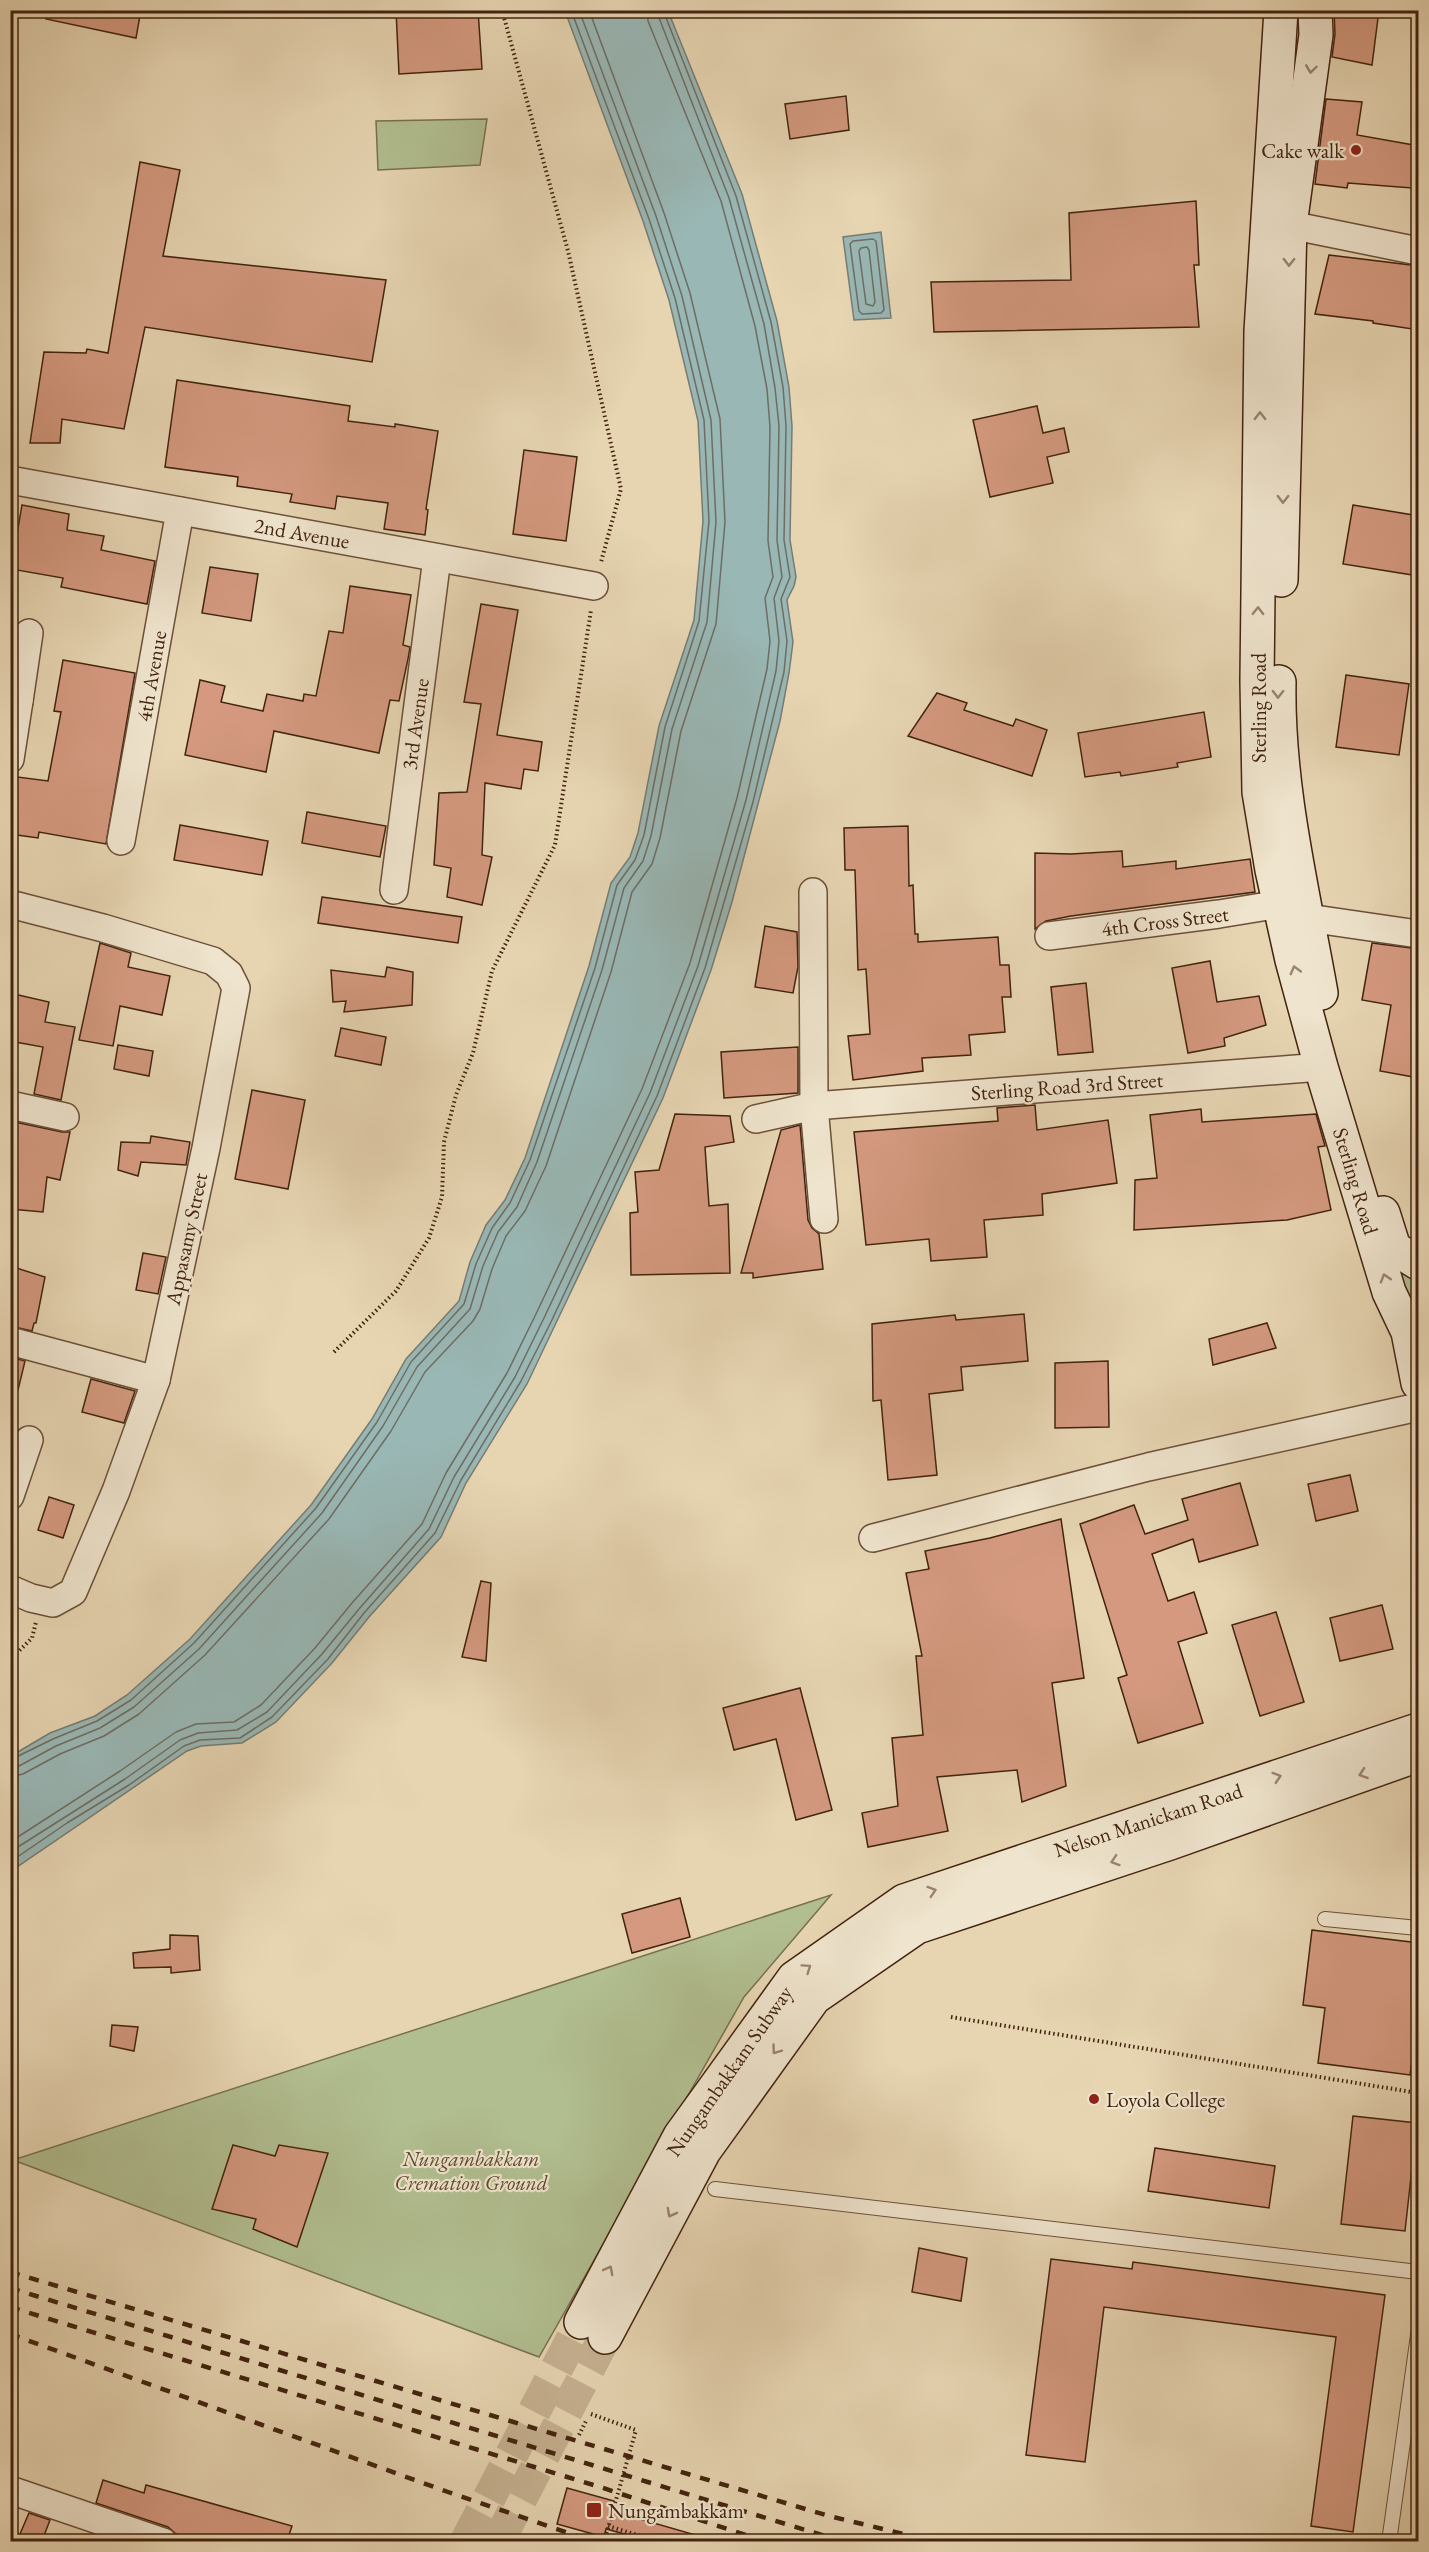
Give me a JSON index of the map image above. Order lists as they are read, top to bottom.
{
  "streets": {
    "main road": ["Sterling Road", "Nelson Manickam Road", "Nungambakkam Subway"],
    "street": [
      "2nd Avenue",
      "4th Avenue",
      "3rd Avenue",
      "4th Cross Street",
      "Sterling Road 3rd Street",
      "Appasamy Street"
    ]
  },
  "crossings": [
    ["2nd Avenue", "4th Avenue"],
    ["2nd Avenue", "3rd Avenue"],
    ["Sterling Road", "4th Cross Street"],
    ["Sterling Road", "Sterling Road 3rd Street"],
    ["Nelson Manickam Road", "Nungambakkam Subway"]
  ],
  "parks": ["Nungambakkam Cremation Ground"],
  "places": {
    "other": ["Cake walk", "Loyola College"],
    "transit": ["Nungambakkam"]
  }
}
